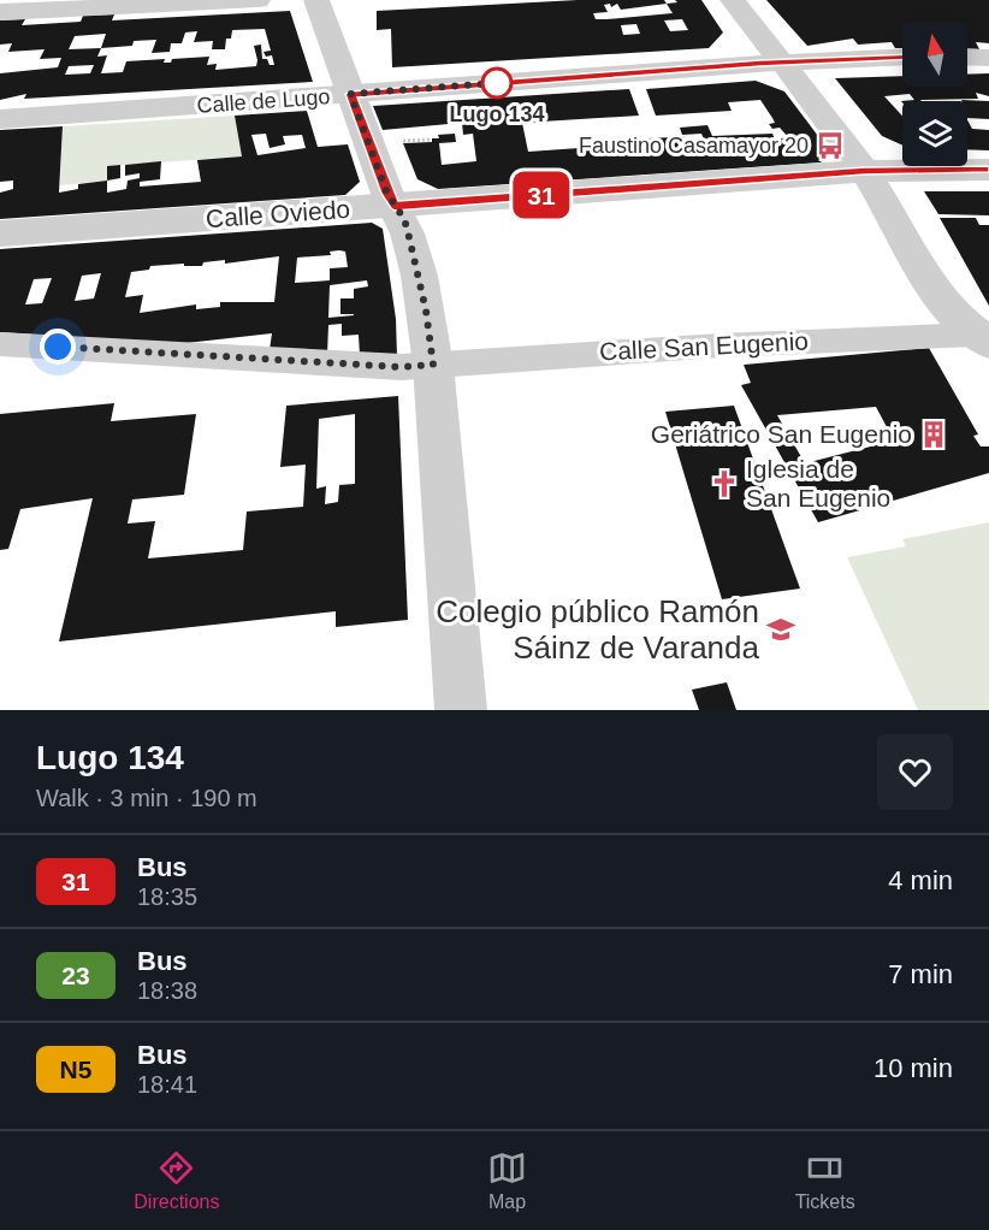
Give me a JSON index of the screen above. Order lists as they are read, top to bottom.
{
  "streets": {
    "street": ["Calle de Lugo", "Calle Oviedo", "Calle San Eugenio"]
  },
  "places": {
    "other": ["Lugo 134"],
    "bus stop": ["Faustino Casamayor 20"],
    "building": ["Geriátrico San Eugenio"],
    "church": ["Iglesia de San Eugenio"],
    "school or university": ["Colegio público Ramón Sáinz de Varanda"]
  },
  "lines": ["bus line 31"],
  "north": "top",
  "page": {
    "on_map": "31",
    "heading": ["Lugo 134", "Walk · 3 min · 190 m"],
    "list": [
      {
        "mark": "31",
        "name": "Bus",
        "note": "18:35",
        "value": "4 min"
      },
      {
        "mark": "23",
        "name": "Bus",
        "note": "18:38",
        "value": "7 min"
      },
      {
        "mark": "N5",
        "name": "Bus",
        "note": "18:41",
        "value": "10 min"
      }
    ],
    "tabs": ["Directions", "Map", "Tickets"]
  }
}
